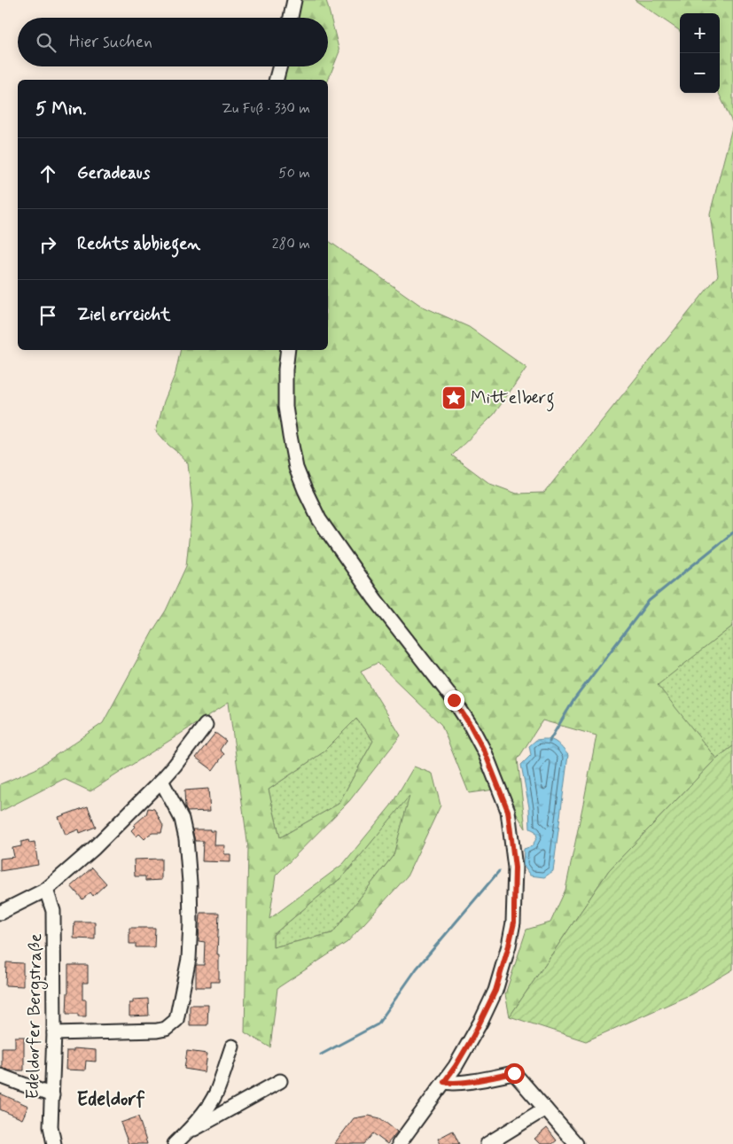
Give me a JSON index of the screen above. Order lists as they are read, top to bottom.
{
  "streets": {
    "street": ["Edeldorfer Bergstraße"]
  },
  "districts": ["Edeldorf"],
  "places": {
    "place": ["Mittelberg"]
  },
  "page": {
    "map_buttons": ["+", "−"],
    "search": "Hier suchen",
    "heading": ["5 Min.", "Zu Fuß · 330 m"],
    "list": [
      ["Geradeaus", "50 m"],
      ["Rechts abbiegen", "280 m"],
      "Ziel erreicht"
    ]
  }
}
